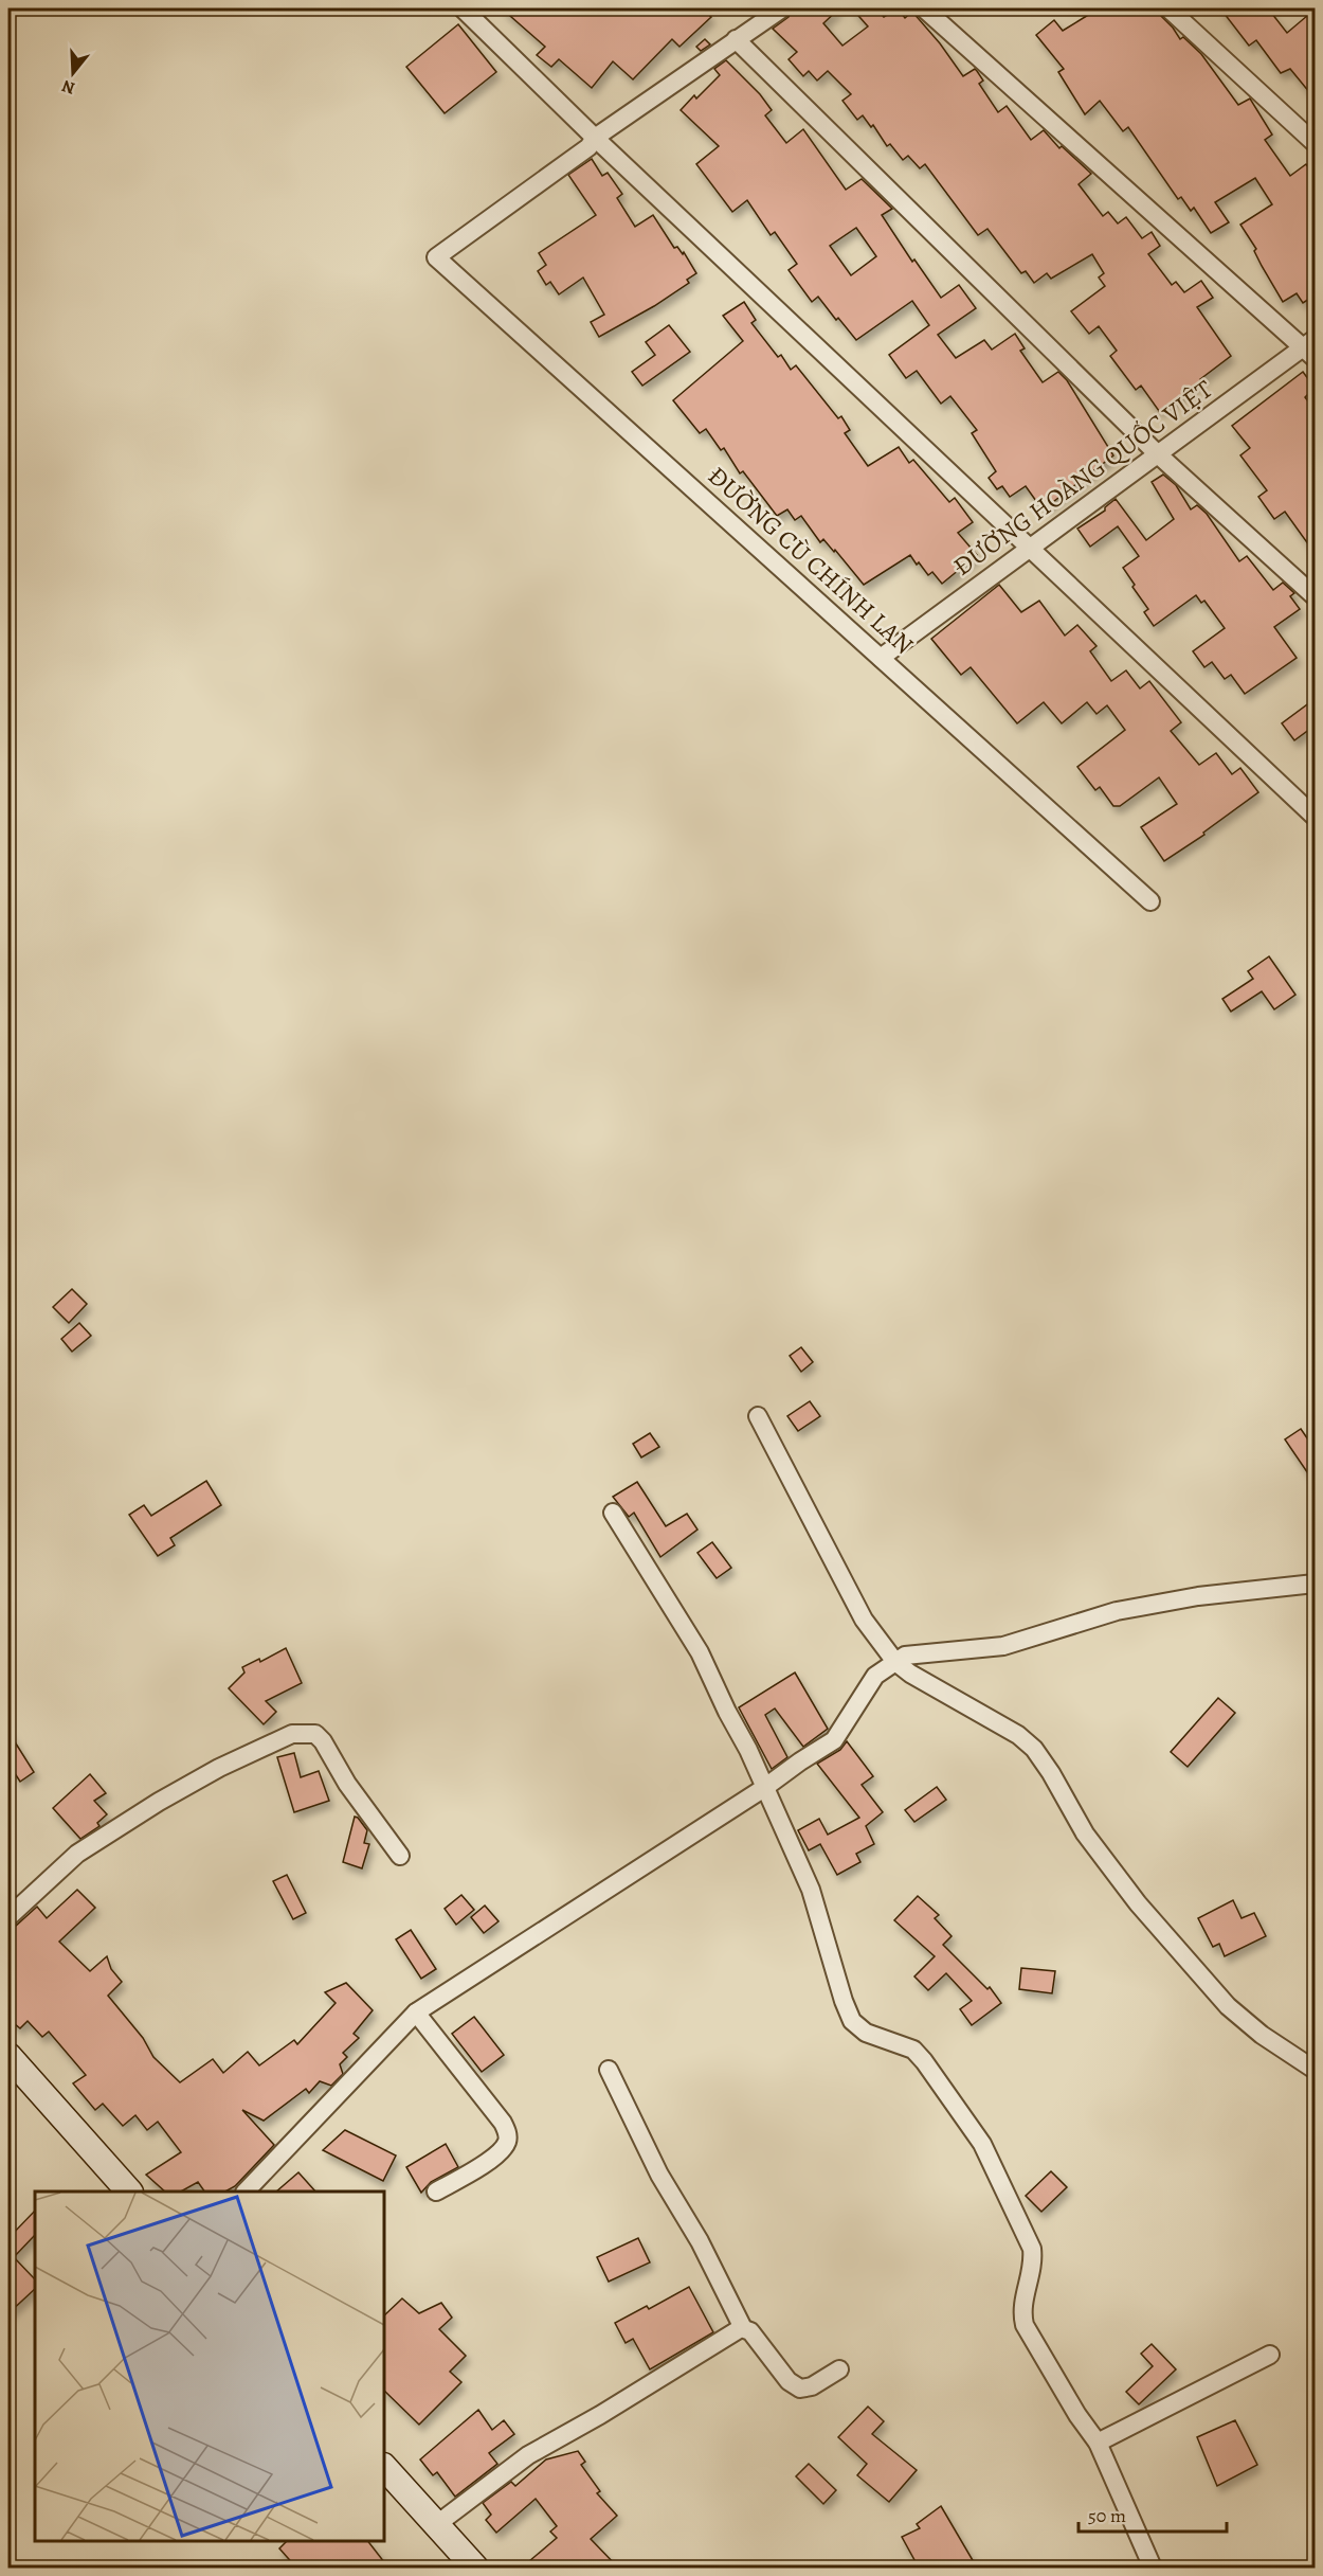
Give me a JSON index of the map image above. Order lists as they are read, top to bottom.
{
  "streets": {
    "street": ["ĐƯỜNG HOÀNG QUỐC VIỆT", "ĐƯỜNG CÙ CHÍNH LAN"]
  },
  "crossings": [
    ["ĐƯỜNG HOÀNG QUỐC VIỆT", "ĐƯỜNG CÙ CHÍNH LAN"]
  ],
  "scale_bar": "50 m",
  "north": "bottom"
}
